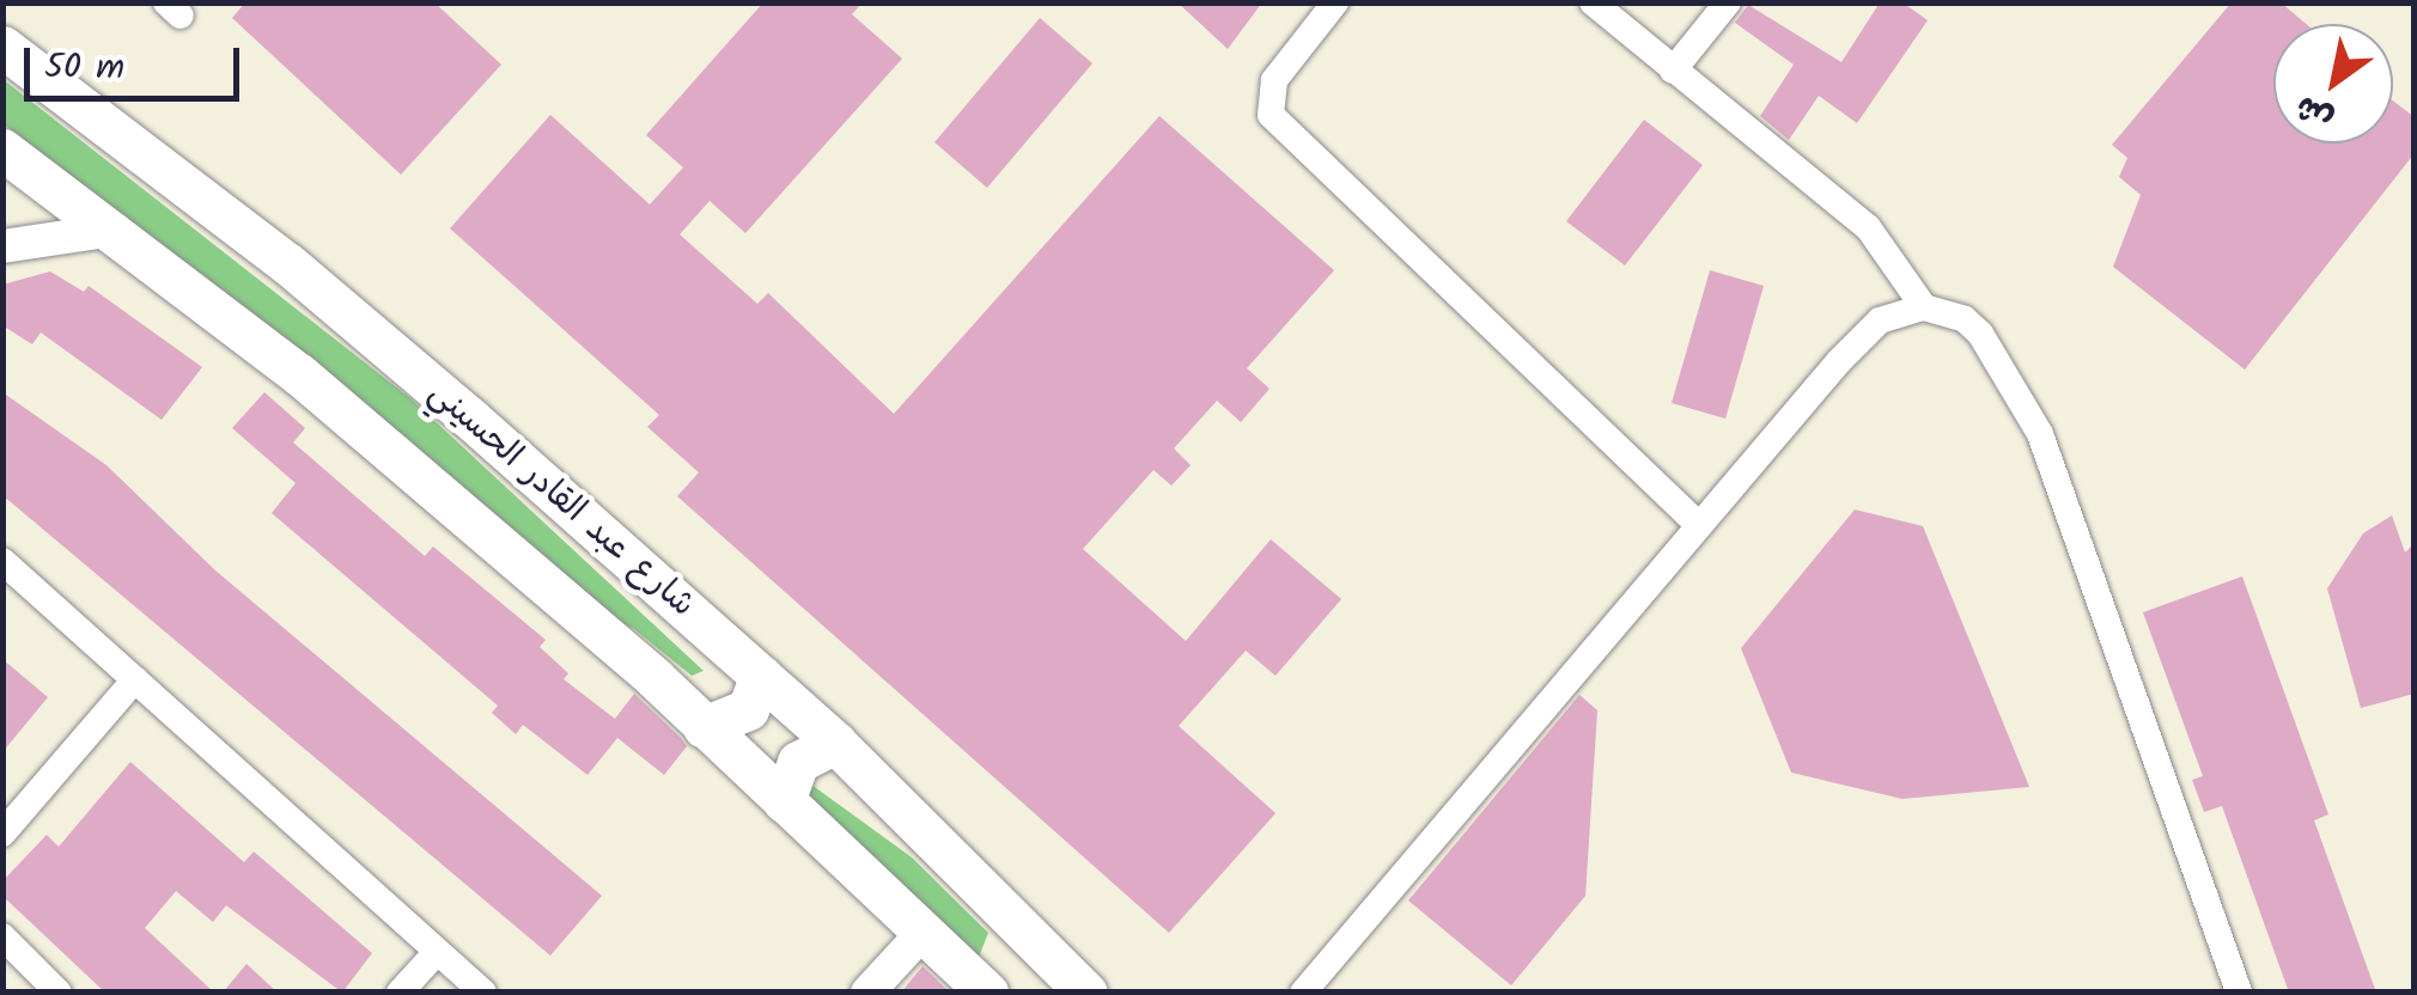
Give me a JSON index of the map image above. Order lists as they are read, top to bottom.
{
  "streets": {
    "main road": ["شارع عبد القادر الحسيني"]
  },
  "scale_bar": "50 m",
  "north": "bottom left"
}
